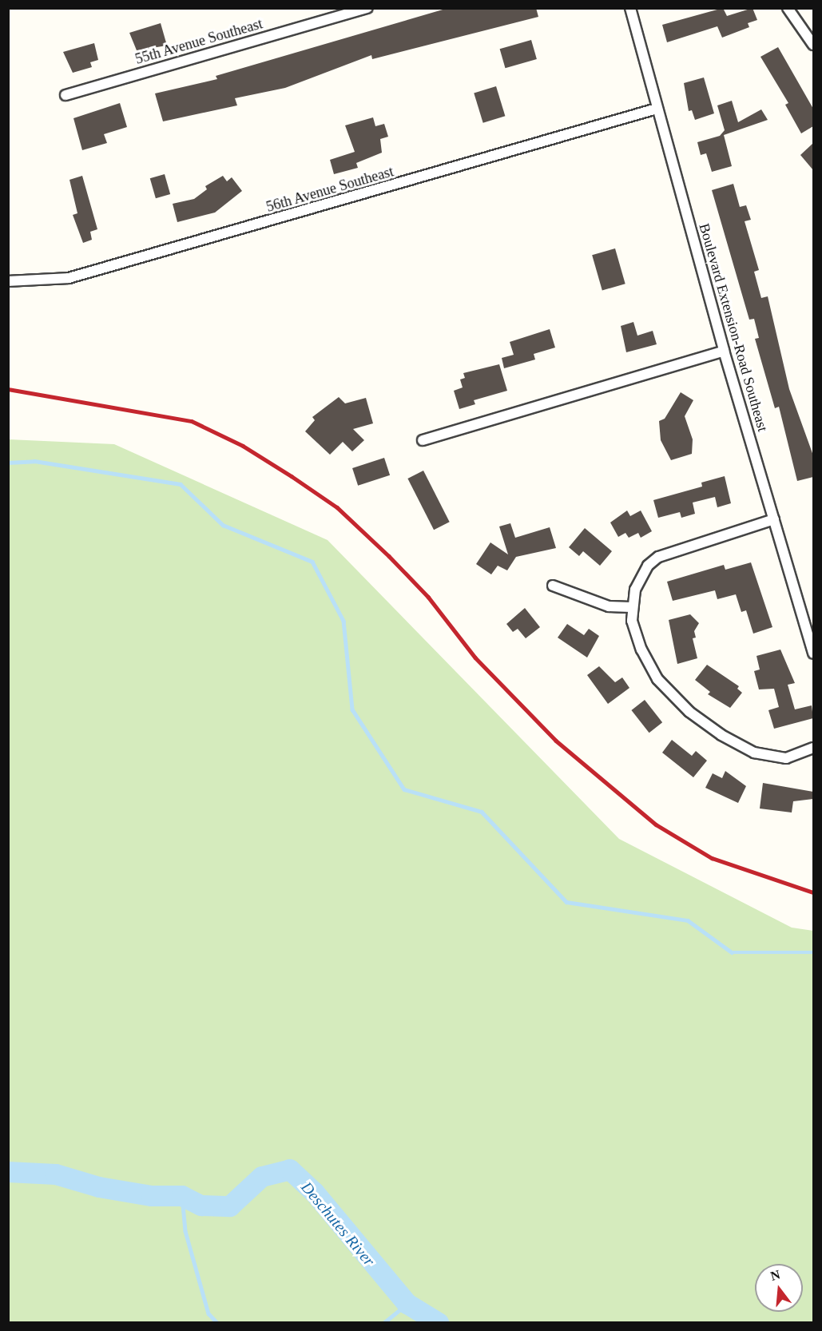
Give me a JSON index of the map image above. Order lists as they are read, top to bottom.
{
  "streets": {
    "street": ["55th Avenue Southeast", "56th Avenue Southeast", "Boulevard Extension-Road Southeast"]
  },
  "crossings": [
    ["56th Avenue Southeast", "Boulevard Extension-Road Southeast"]
  ],
  "water": ["Deschutes River"],
  "north": "top"
}
